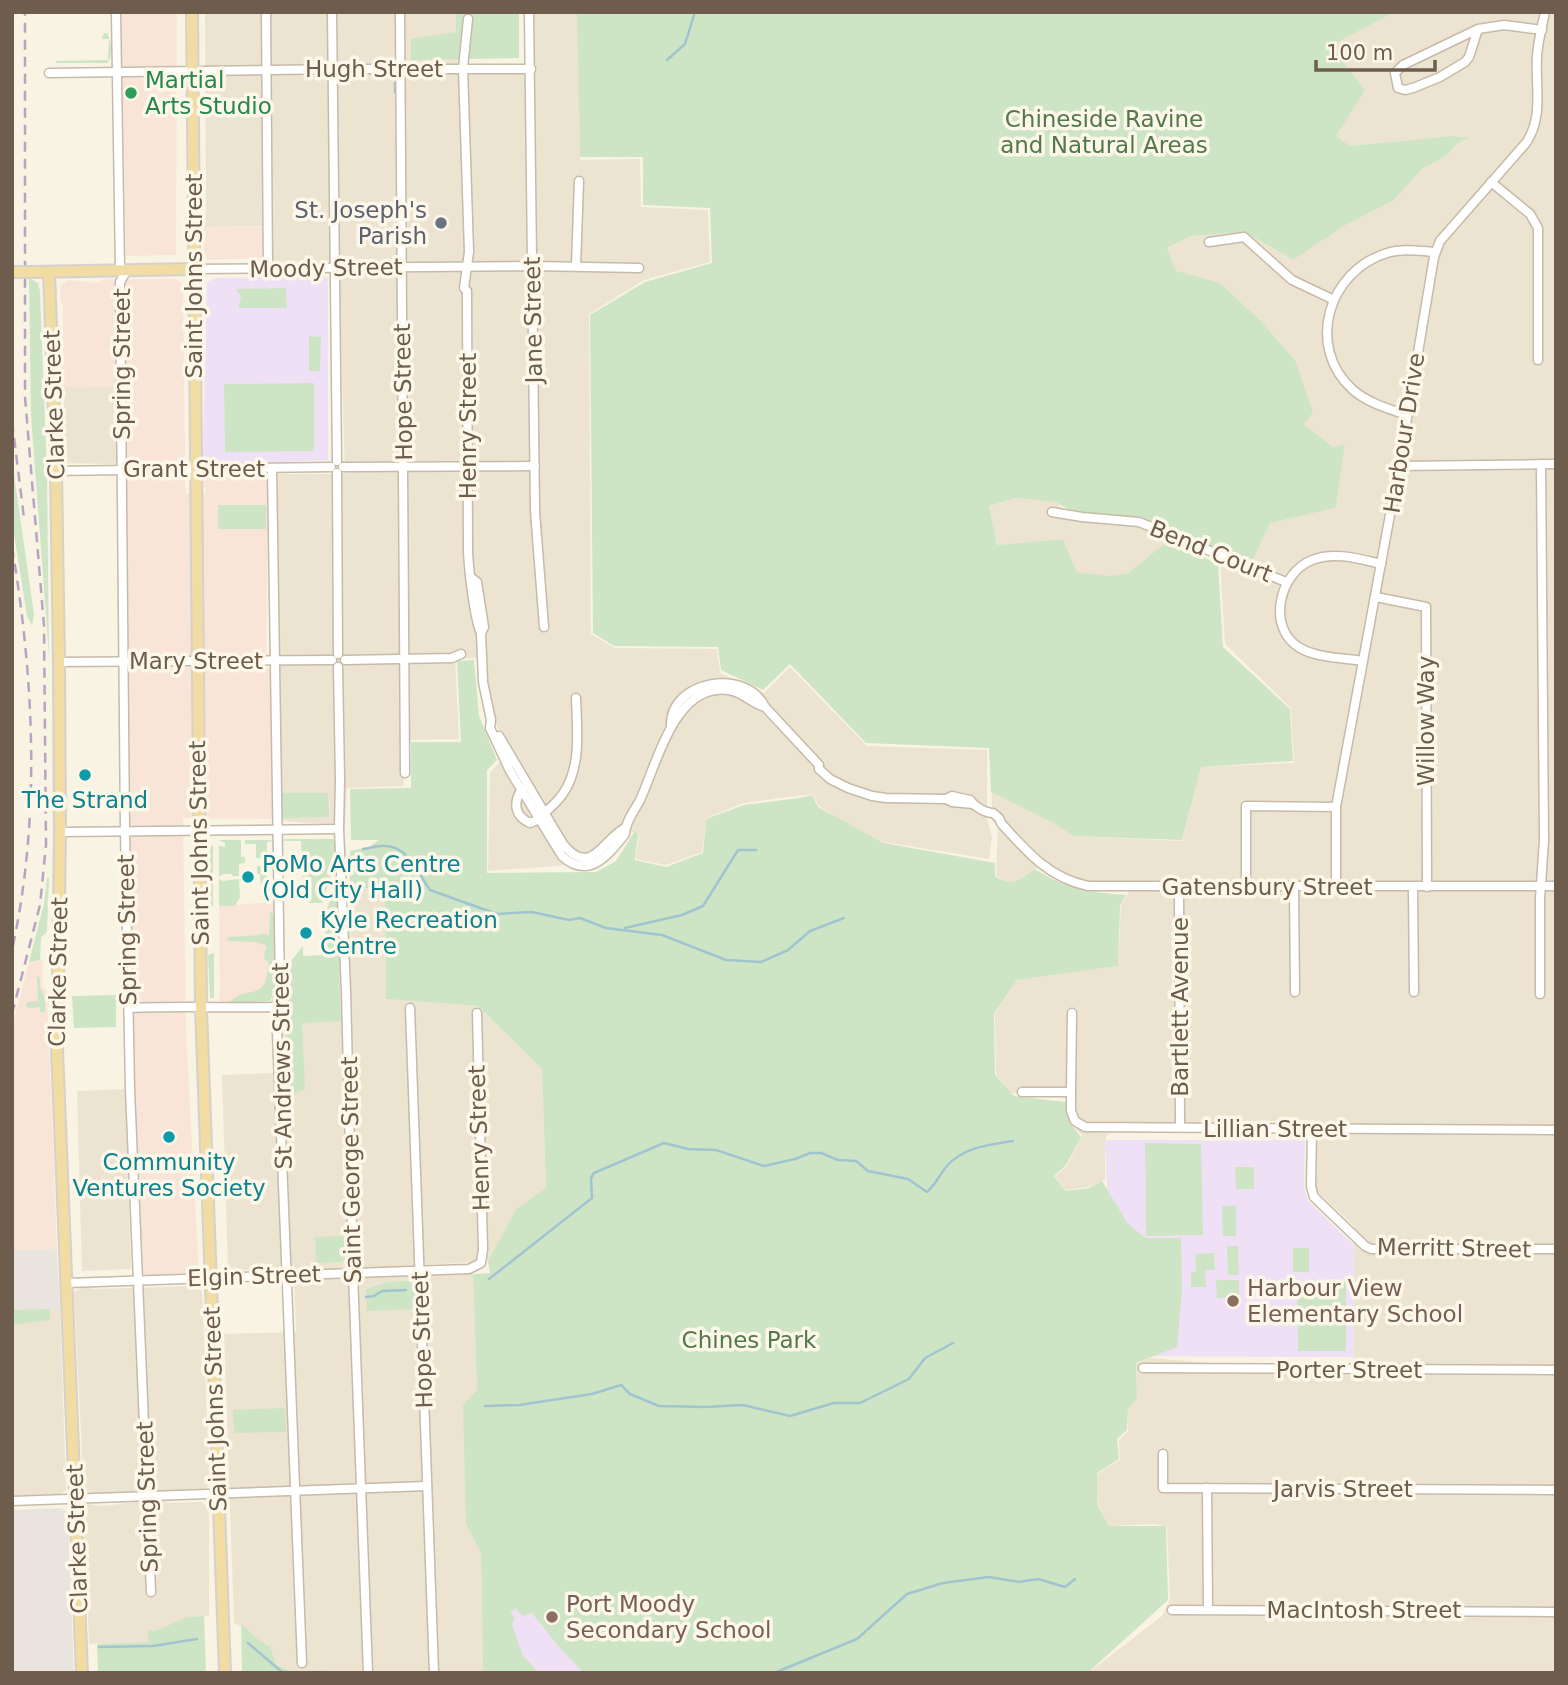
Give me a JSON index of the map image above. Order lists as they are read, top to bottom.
{
  "streets": {
    "main road": ["Moody Street", "Saint Johns Street", "Clarke Street"],
    "street": [
      "Hugh Street",
      "Jane Street",
      "Spring Street",
      "Hope Street",
      "Henry Street",
      "Harbour Drive",
      "Grant Street",
      "Bend Court",
      "Mary Street",
      "Willow Way",
      "Gatensbury Street",
      "Bartlett Avenue",
      "St Andrews Street",
      "Lillian Street",
      "Saint George Street",
      "Merritt Street",
      "Elgin Street",
      "Porter Street",
      "Jarvis Street",
      "MacIntosh Street"
    ]
  },
  "crossings": [
    ["Hugh Street", "Saint Johns Street"],
    ["Hugh Street", "Jane Street"],
    ["Hugh Street", "Spring Street"],
    ["Hugh Street", "Hope Street"],
    ["Hugh Street", "Henry Street"],
    ["Hugh Street", "Saint George Street"],
    ["Moody Street", "Saint Johns Street"],
    ["Moody Street", "Jane Street"],
    ["Moody Street", "Spring Street"],
    ["Moody Street", "Hope Street"],
    ["Moody Street", "Clarke Street"],
    ["Moody Street", "Henry Street"],
    ["Moody Street", "Saint George Street"],
    ["Saint Johns Street", "Grant Street"],
    ["Saint Johns Street", "Mary Street"],
    ["Saint Johns Street", "Elgin Street"],
    ["Jane Street", "Grant Street"],
    ["Spring Street", "Grant Street"],
    ["Spring Street", "Mary Street"],
    ["Spring Street", "Elgin Street"],
    ["Hope Street", "Grant Street"],
    ["Hope Street", "Mary Street"],
    ["Hope Street", "Elgin Street"],
    ["Clarke Street", "Grant Street"],
    ["Clarke Street", "Mary Street"],
    ["Clarke Street", "Elgin Street"],
    ["Henry Street", "Grant Street"],
    ["Henry Street", "Elgin Street"],
    ["Harbour Drive", "Bend Court"],
    ["Harbour Drive", "Willow Way"],
    ["Harbour Drive", "Gatensbury Street"],
    ["Grant Street", "St Andrews Street"],
    ["Grant Street", "Saint George Street"],
    ["Bend Court", "Willow Way"],
    ["Mary Street", "St Andrews Street"],
    ["Mary Street", "Saint George Street"],
    ["Willow Way", "Gatensbury Street"],
    ["Gatensbury Street", "Bartlett Avenue"],
    ["Bartlett Avenue", "Lillian Street"],
    ["St Andrews Street", "Elgin Street"],
    ["Lillian Street", "Merritt Street"],
    ["Saint George Street", "Elgin Street"]
  ],
  "parks": ["Chineside Ravine and Natural Areas", "Chines Park"],
  "places": [
    "Martial Arts Studio",
    "St. Joseph's Parish",
    "The Strand",
    "PoMo Arts Centre (Old City Hall)",
    "Kyle Recreation Centre",
    "Community Ventures Society",
    "Harbour View Elementary School",
    "Port Moody Secondary School"
  ],
  "scale_bar": "100 m"
}
